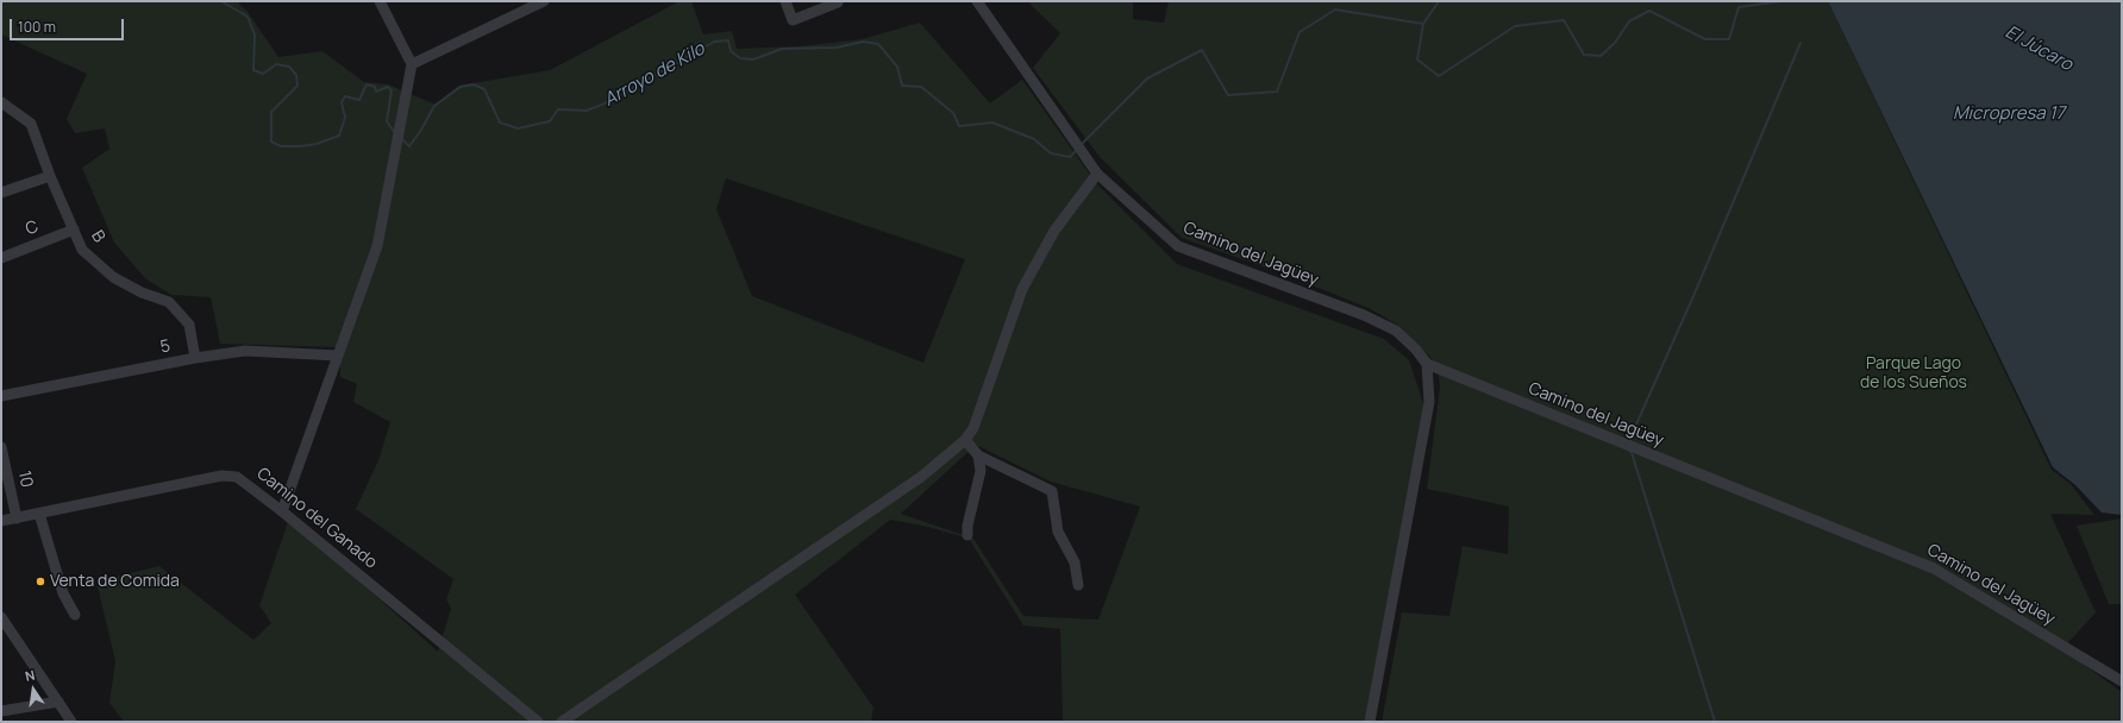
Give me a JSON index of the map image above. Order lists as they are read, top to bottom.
{
  "streets": {
    "street": [
      "C",
      "B",
      "Camino del Jagüey",
      "5",
      "10",
      "Camino del Ganado"
    ]
  },
  "crossings": [
    ["C", "B"],
    ["B", "5"],
    ["10", "Camino del Ganado"]
  ],
  "water": ["El Júcaro", "Arroyo de Kilo", "Micropresa 17"],
  "parks": ["Parque Lago de los Sueños"],
  "places": ["Venta de Comida"],
  "scale_bar": "100 m",
  "north": "top"
}
